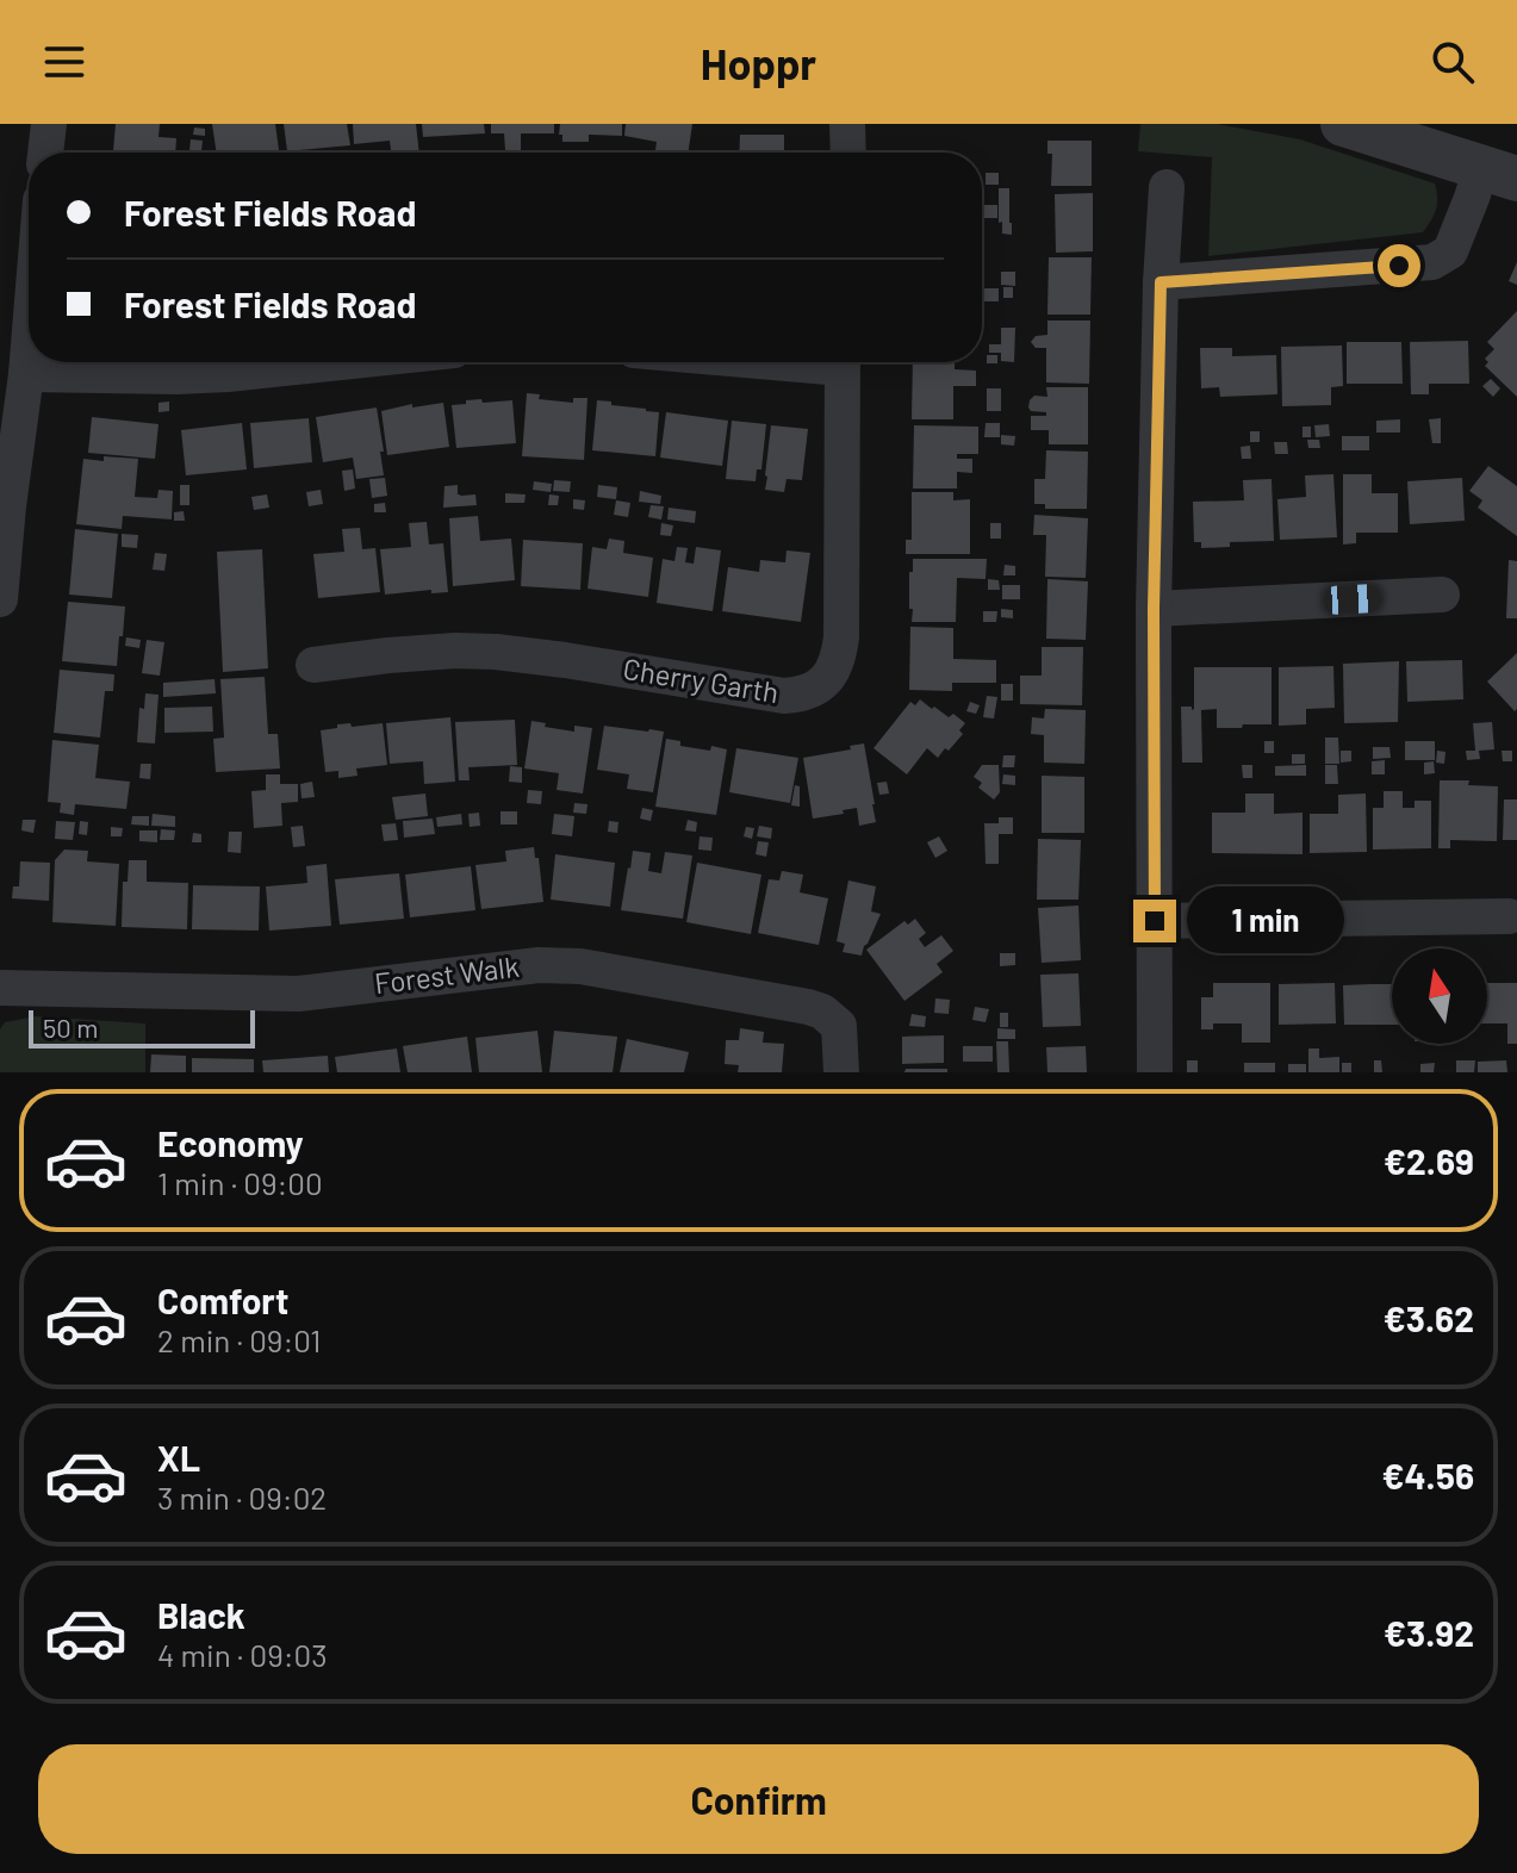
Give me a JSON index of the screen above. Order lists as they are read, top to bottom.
{
  "streets": {
    "street": ["Cherry Garth", "Forest Walk"]
  },
  "scale_bar": "50 m",
  "north": "top",
  "page": {
    "header": "Hoppr",
    "banner": ["Forest Fields Road", "Forest Fields Road"],
    "bubble": "1 min",
    "scale": "50 m",
    "list": [
      {
        "name": "Economy",
        "note": "1 min · 09:00",
        "value": "€2.69"
      },
      {
        "name": "Comfort",
        "note": "2 min · 09:01",
        "value": "€3.62"
      },
      {
        "name": "XL",
        "note": "3 min · 09:02",
        "value": "€4.56"
      },
      {
        "name": "Black",
        "note": "4 min · 09:03",
        "value": "€3.92"
      }
    ],
    "buttons": "Confirm"
  }
}
